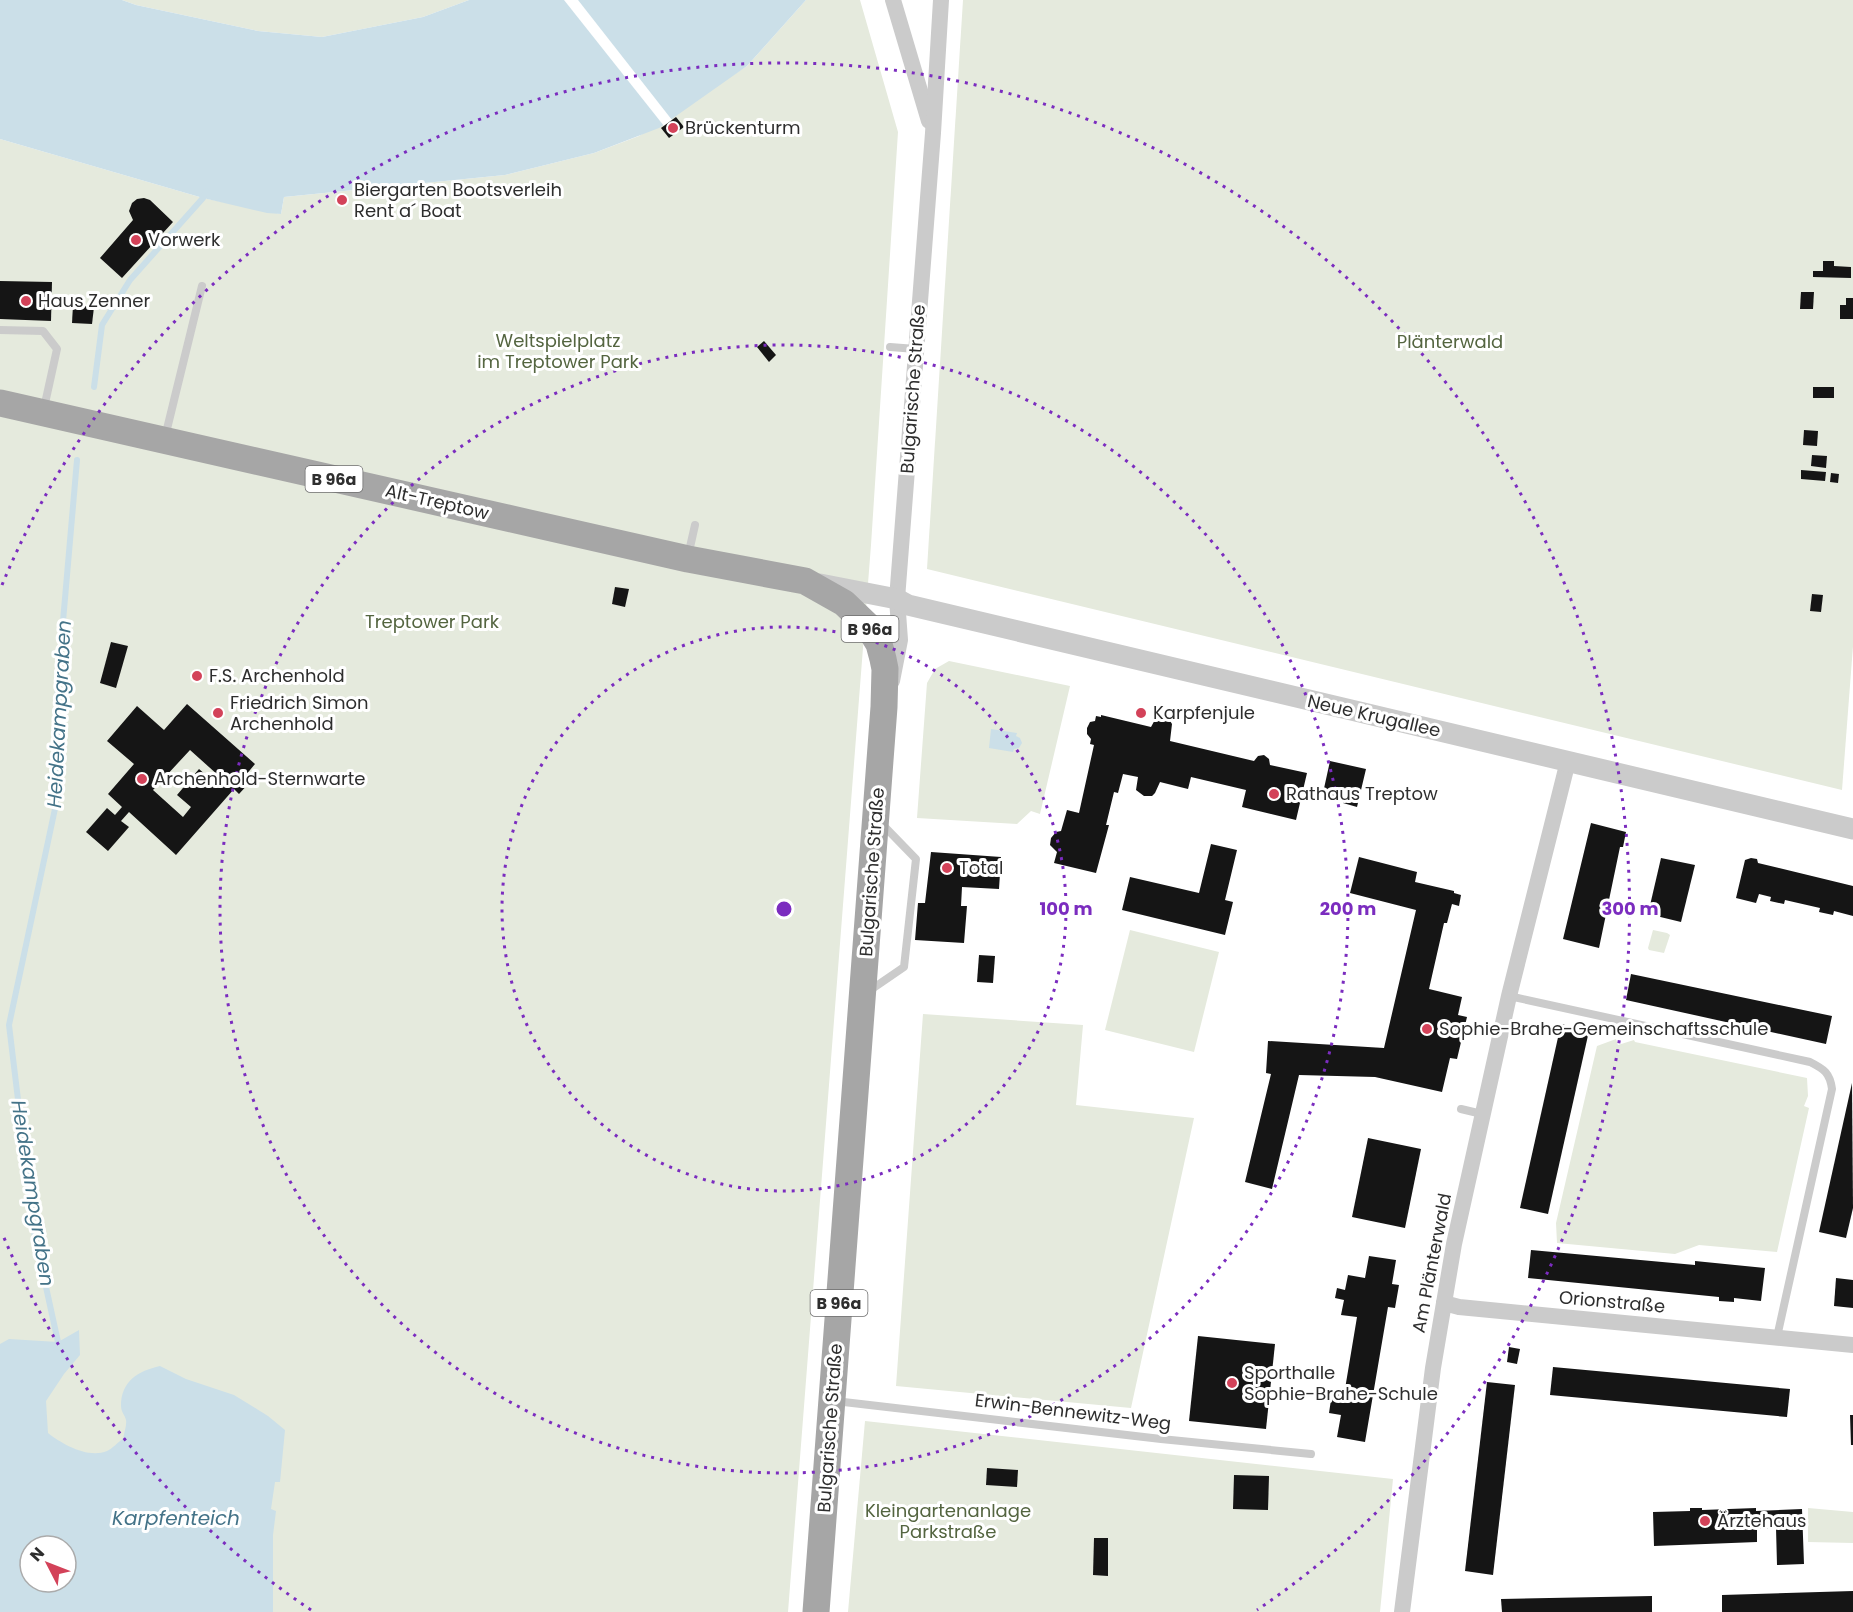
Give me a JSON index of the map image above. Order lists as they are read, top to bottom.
{
  "streets": {
    "main road": ["Bulgarische Straße", "B 96a", "Alt-Treptow"],
    "street": ["Neue Krugallee", "Am Plänterwald", "Orionstraße"],
    "lane": ["Erwin-Bennewitz-Weg"]
  },
  "crossings": [
    ["Bulgarische Straße", "Alt-Treptow"],
    ["Bulgarische Straße", "Neue Krugallee"],
    ["Bulgarische Straße", "Erwin-Bennewitz-Weg"],
    ["Alt-Treptow", "Neue Krugallee"],
    ["Neue Krugallee", "Am Plänterwald"],
    ["Am Plänterwald", "Orionstraße"]
  ],
  "water": ["Heidekampgraben", "Karpfenteich"],
  "parks": [
    "Weltspielplatz im Treptower Park",
    "Plänterwald",
    "Treptower Park",
    "Kleingartenanlage Parkstraße"
  ],
  "places": [
    "Brückenturm",
    "Biergarten Bootsverleih Rent a´ Boat",
    "Vorwerk",
    "Haus Zenner",
    "F.S. Archenhold",
    "Friedrich Simon Archenhold",
    "Karpfenjule",
    "Archenhold-Sternwarte",
    "Rathaus Treptow",
    "Total",
    "Sophie-Brahe-Gemeinschaftsschule",
    "Sporthalle Sophie-Brahe-Schule",
    "Ärztehaus"
  ],
  "north": "top left",
  "rings": ["100 m", "200 m", "300 m"]
}
